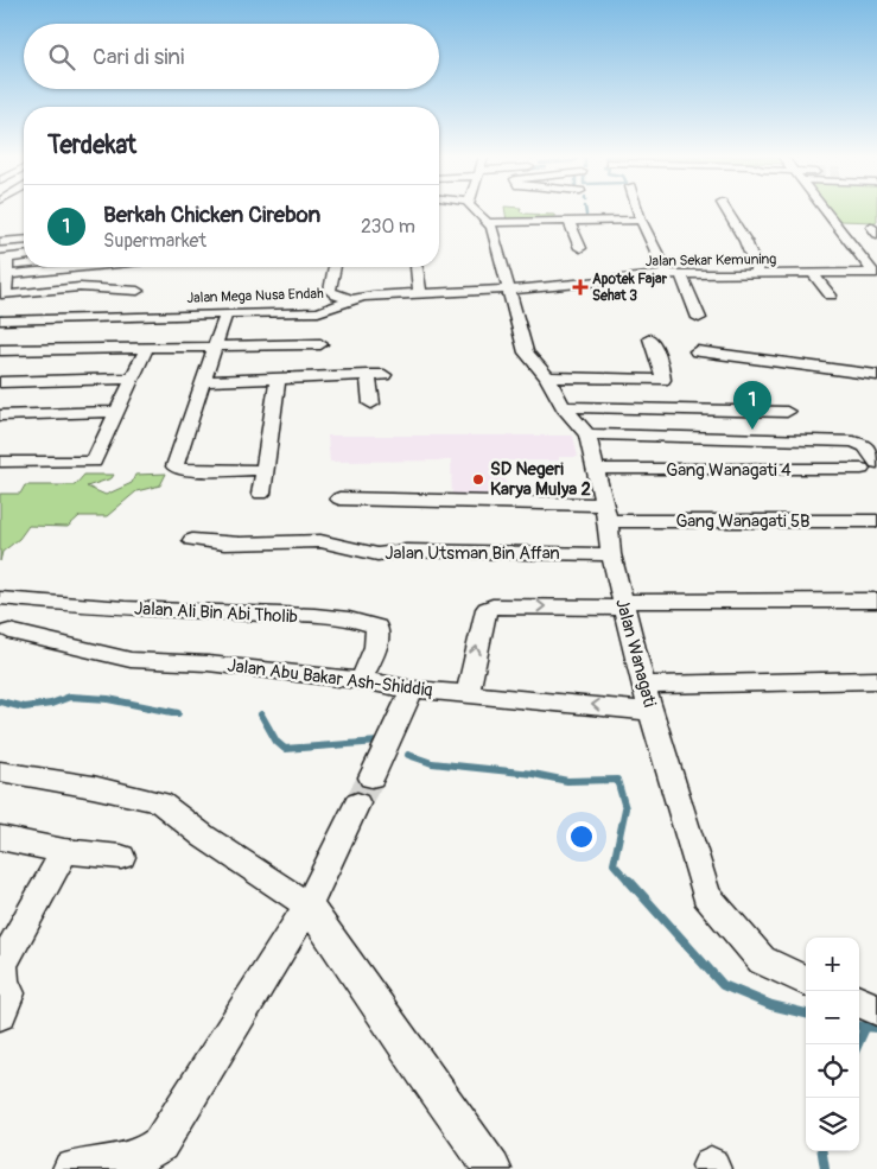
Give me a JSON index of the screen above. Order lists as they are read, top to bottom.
{
  "streets": {
    "street": [
      "Jalan Sekar Kemuning",
      "Jalan Mega Nusa Endah",
      "Gang Wanagati 4",
      "Gang Wanagati 5B",
      "Jalan Utsman Bin Affan",
      "Jalan Ali Bin Abi Tholib",
      "Jalan Wanagati",
      "Jalan Abu Bakar Ash-Shiddiq"
    ]
  },
  "crossings": [
    ["Jalan Sekar Kemuning", "Jalan Mega Nusa Endah"],
    ["Jalan Sekar Kemuning", "Jalan Wanagati"],
    ["Jalan Mega Nusa Endah", "Jalan Wanagati"],
    ["Gang Wanagati 4", "Jalan Wanagati"],
    ["Gang Wanagati 5B", "Jalan Wanagati"],
    ["Jalan Utsman Bin Affan", "Jalan Wanagati"],
    ["Jalan Ali Bin Abi Tholib", "Jalan Abu Bakar Ash-Shiddiq"],
    ["Jalan Wanagati", "Jalan Abu Bakar Ash-Shiddiq"]
  ],
  "places": {
    "health": ["Apotek Fajar Sehat 3"],
    "other": ["SD Negeri Karya Mulya 2"]
  },
  "page": {
    "search": "Cari di sini",
    "heading": "Terdekat",
    "list": [
      {
        "mark": "1",
        "name": "Berkah Chicken Cirebon",
        "note": "Supermarket",
        "value": "230 m"
      }
    ],
    "pins": "1",
    "map_buttons": ["+", "−"]
  }
}
